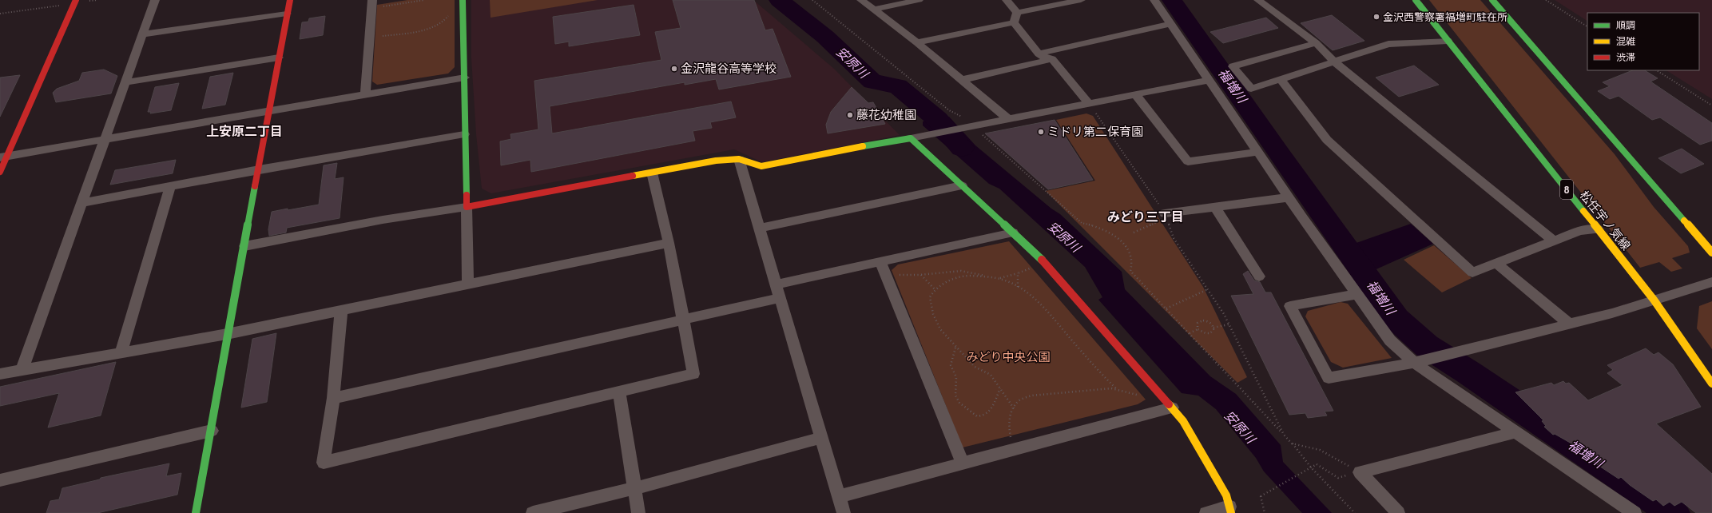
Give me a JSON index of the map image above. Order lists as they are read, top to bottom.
{
  "streets": {
    "street": ["8", "松任宇ノ気線"]
  },
  "districts": ["上安原二丁目", "みどり三丁目"],
  "water": ["安原川", "福増川"],
  "parks": ["みどり中央公園"],
  "places": [
    "金沢西警察署福増町駐在所",
    "金沢龍谷高等学校",
    "藤花幼稚園",
    "ミドリ第二保育園"
  ],
  "legend": ["順調", "混雑", "渋滞"]
}
